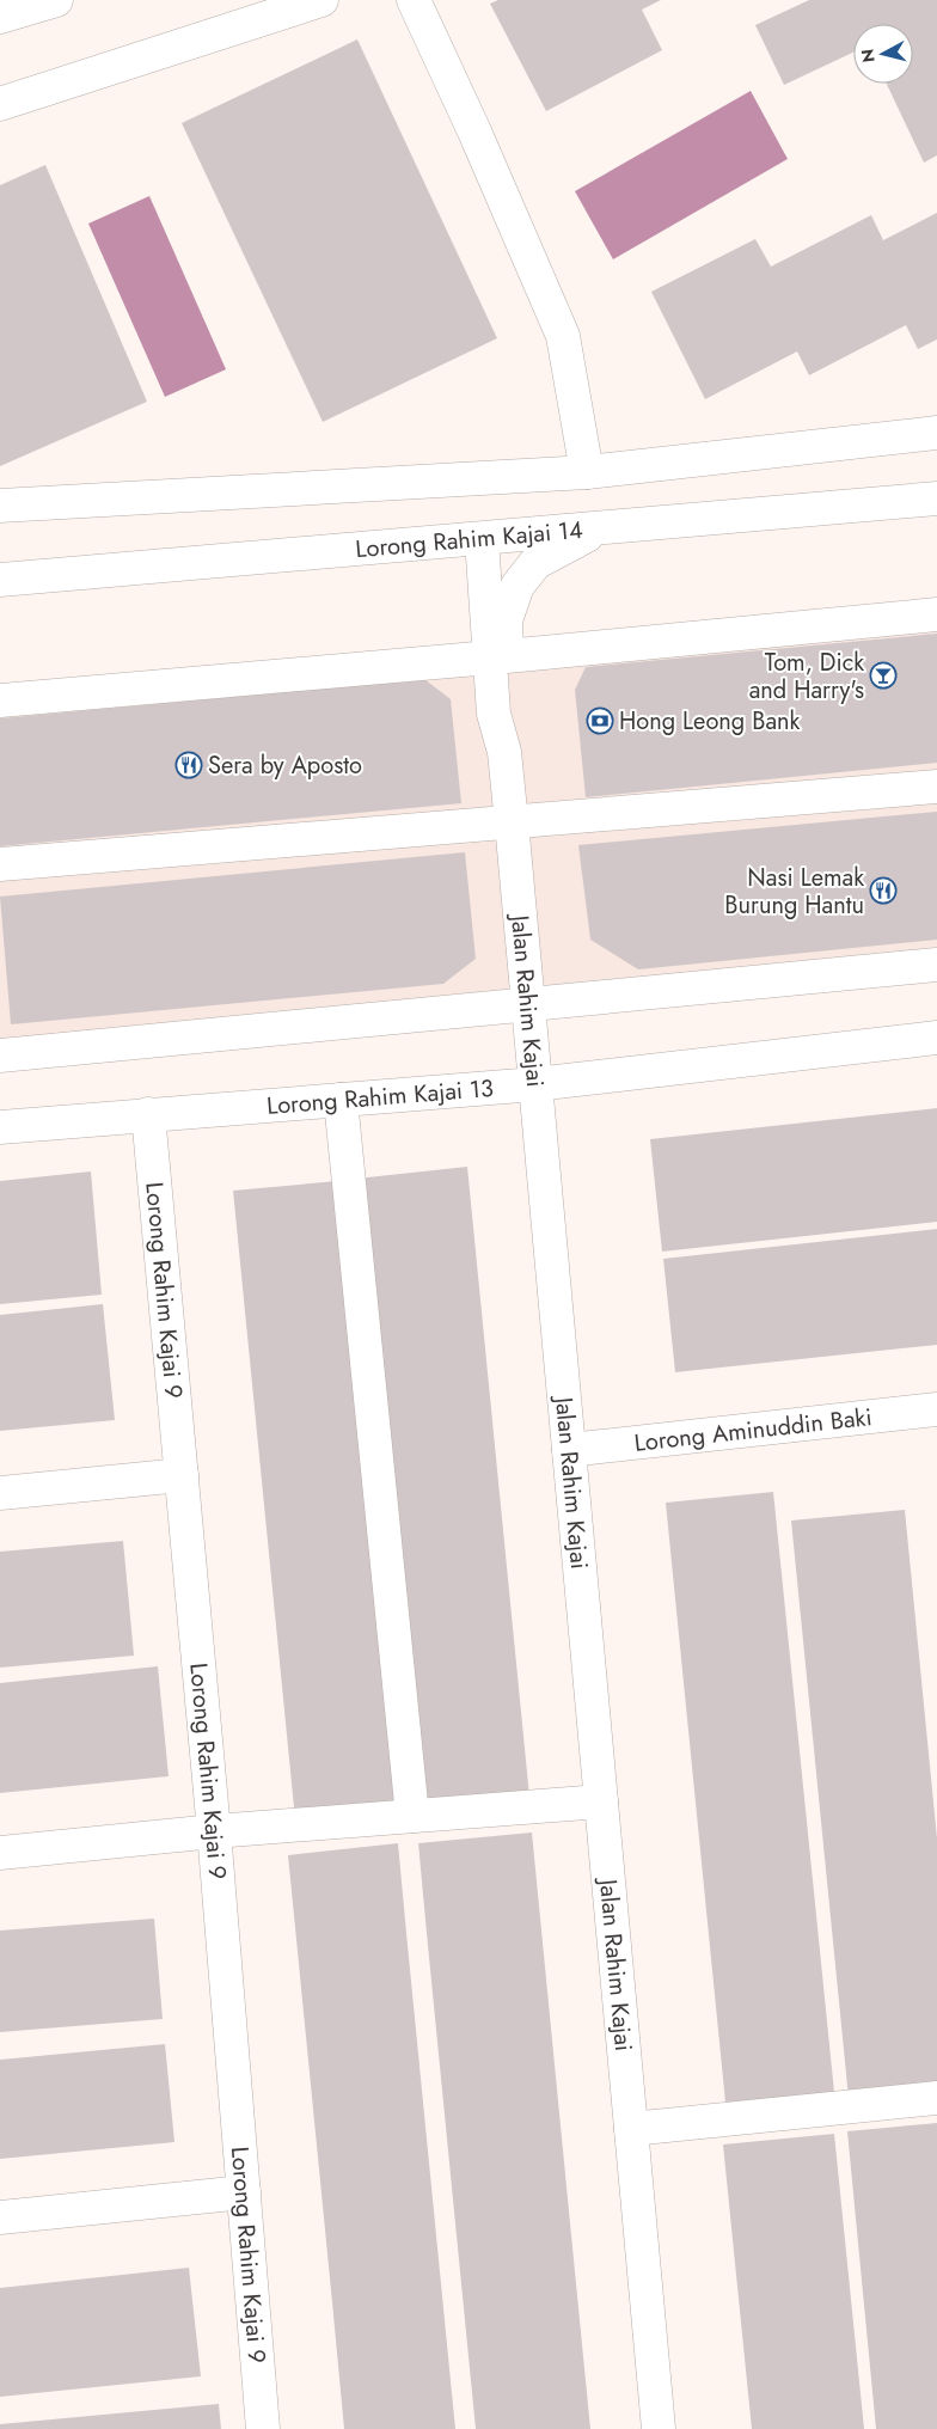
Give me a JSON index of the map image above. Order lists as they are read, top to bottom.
{
  "streets": {
    "street": [
      "Lorong Rahim Kajai 14",
      "Jalan Rahim Kajai",
      "Lorong Rahim Kajai 13",
      "Lorong Rahim Kajai 9",
      "Lorong Aminuddin Baki"
    ]
  },
  "crossings": [
    ["Jalan Rahim Kajai", "Lorong Rahim Kajai 13"],
    ["Jalan Rahim Kajai", "Lorong Aminuddin Baki"],
    ["Lorong Rahim Kajai 13", "Lorong Rahim Kajai 9"]
  ],
  "places": {
    "bar": ["Tom, Dick and Harry's"],
    "bank": ["Hong Leong Bank"],
    "restaurant": ["Sera by Aposto", "Nasi Lemak Burung Hantu"]
  },
  "north": "left"
}
